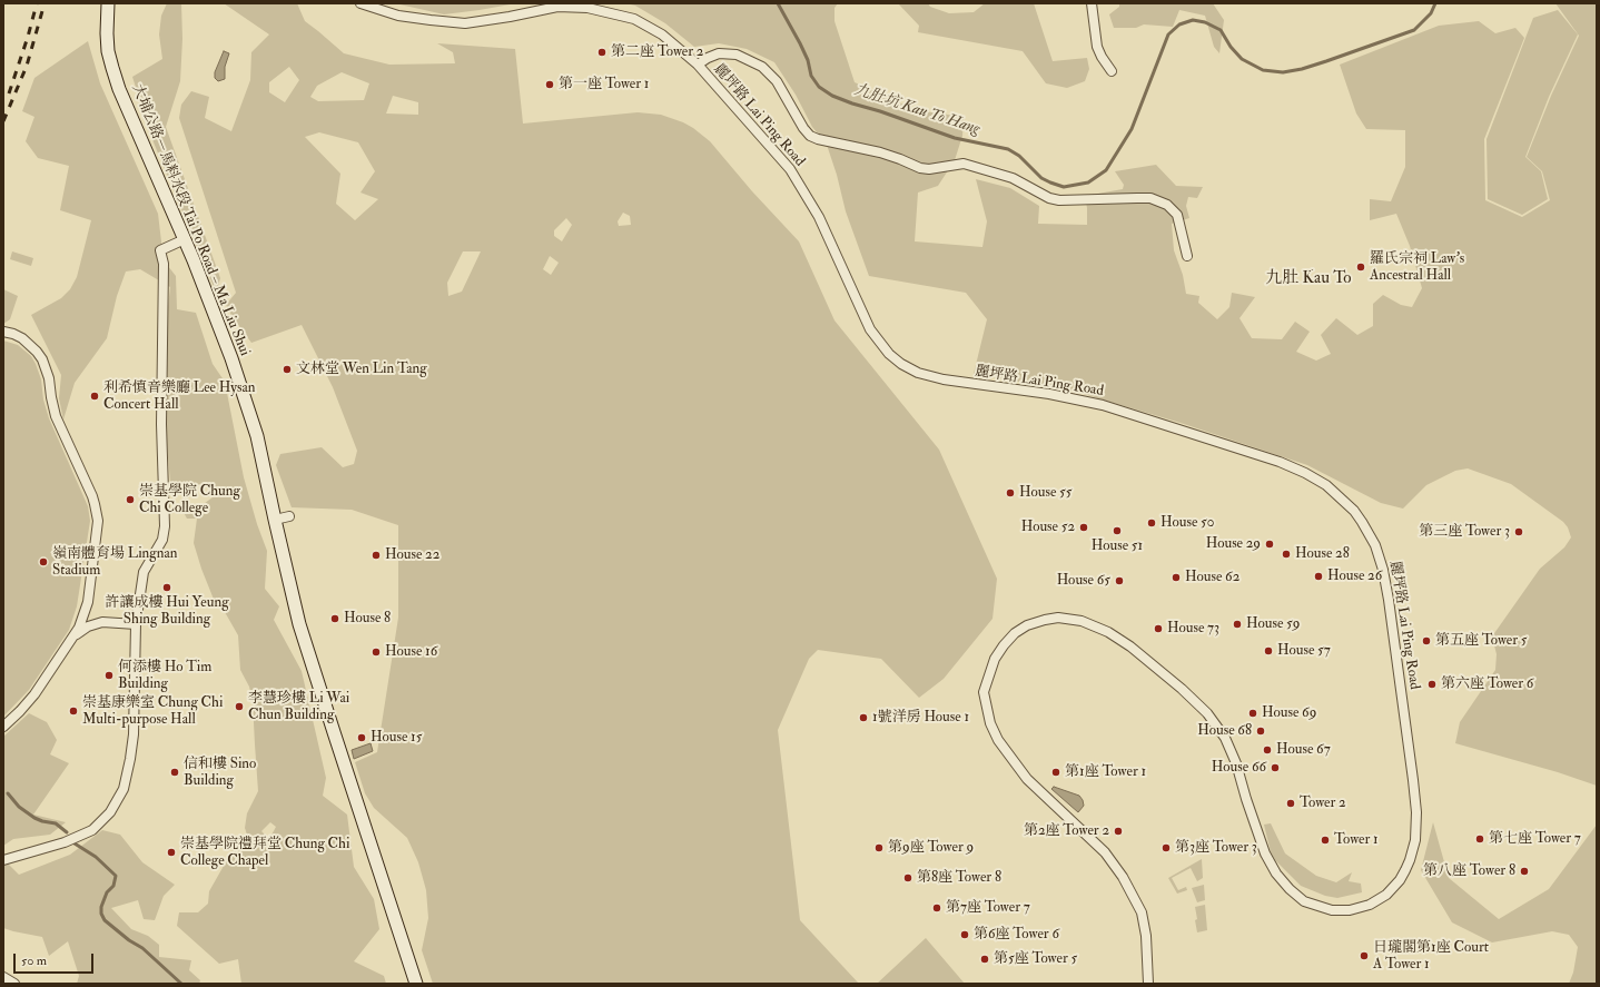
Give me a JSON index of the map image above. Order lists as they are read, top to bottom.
{
  "streets": {
    "main road": ["大埔公路－馬料水段 Tai Po Road – Ma Liu Shui"],
    "street": ["麗坪路 Lai Ping Road"]
  },
  "districts": ["九肚 Kau To"],
  "water": ["九肚坑 Kau To Hang"],
  "places": [
    "第二座 Tower 2",
    "第一座 Tower 1",
    "羅氏宗祠 Law's Ancestral Hall",
    "文林堂 Wen Lin Tang",
    "利希慎音樂廳 Lee Hysan Concert Hall",
    "House 55",
    "崇基學院 Chung Chi College",
    "House 50",
    "House 52",
    "House 51",
    "第三座 Tower 3",
    "House 29",
    "House 28",
    "House 22",
    "嶺南體育場 Lingnan Stadium",
    "House 26",
    "House 62",
    "House 65",
    "許讓成樓 Hui Yeung Shing Building",
    "House 8",
    "House 59",
    "House 73",
    "第五座 Tower 5",
    "House 57",
    "House 16",
    "何添樓 Ho Tim Building",
    "第六座 Tower 6",
    "李慧珍樓 Li Wai Chun Building",
    "崇基康樂室 Chung Chi Multi-purpose Hall",
    "House 69",
    "1號洋房 House 1",
    "House 68",
    "House 15",
    "House 67",
    "House 66",
    "信和樓 Sino Building",
    "第1座 Tower 1",
    "Tower 2",
    "第2座 Tower 2",
    "第七座 Tower 7",
    "Tower 1",
    "第9座 Tower 9",
    "第3座 Tower 3",
    "崇基學院禮拜堂 Chung Chi College Chapel",
    "第八座 Tower 8",
    "第8座 Tower 8",
    "第7座 Tower 7",
    "第6座 Tower 6",
    "日瓏閣第1座 Court A Tower 1",
    "第5座 Tower 5"
  ],
  "scale_bar": "50 m"
}
